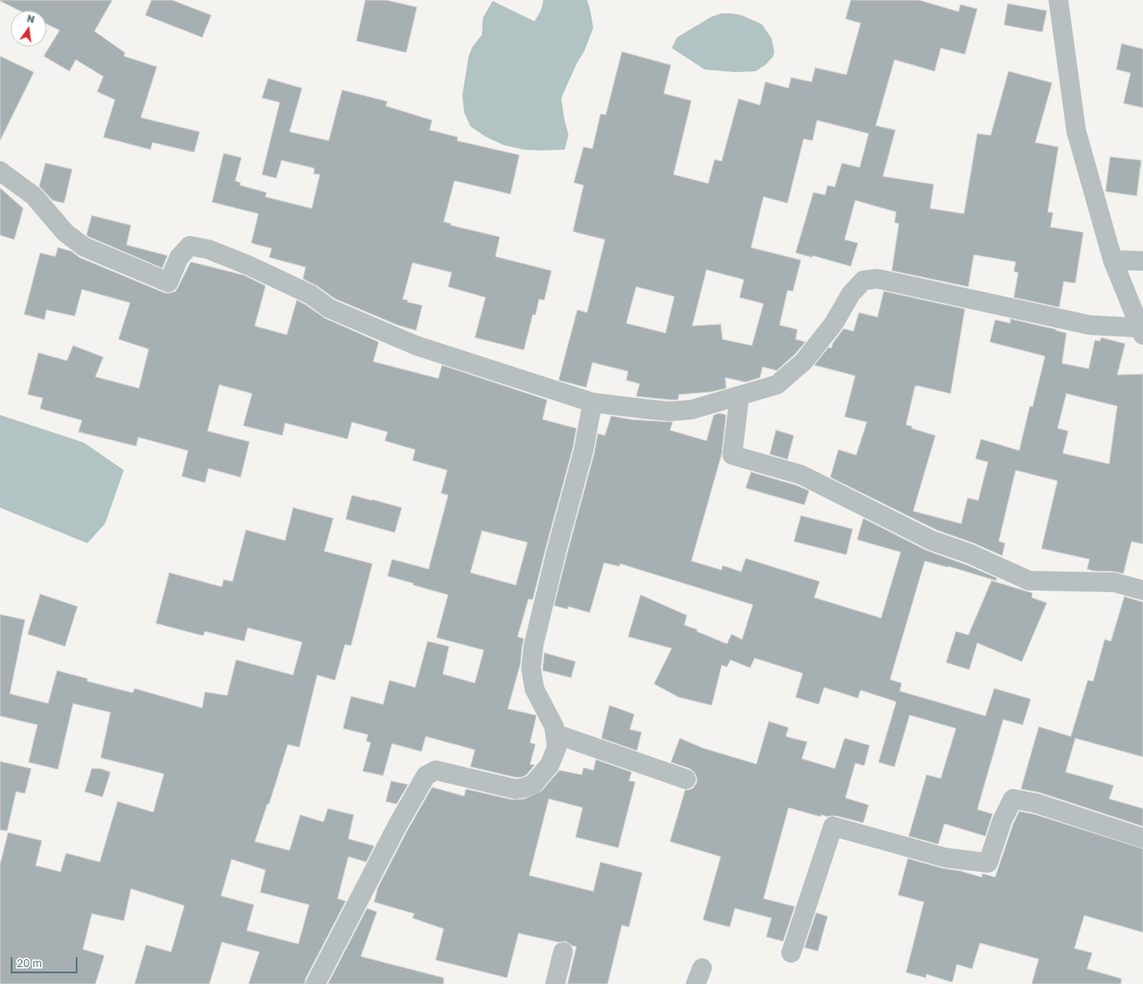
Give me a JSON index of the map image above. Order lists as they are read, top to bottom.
{
  "scale_bar": "20 m",
  "north": "top"
}
